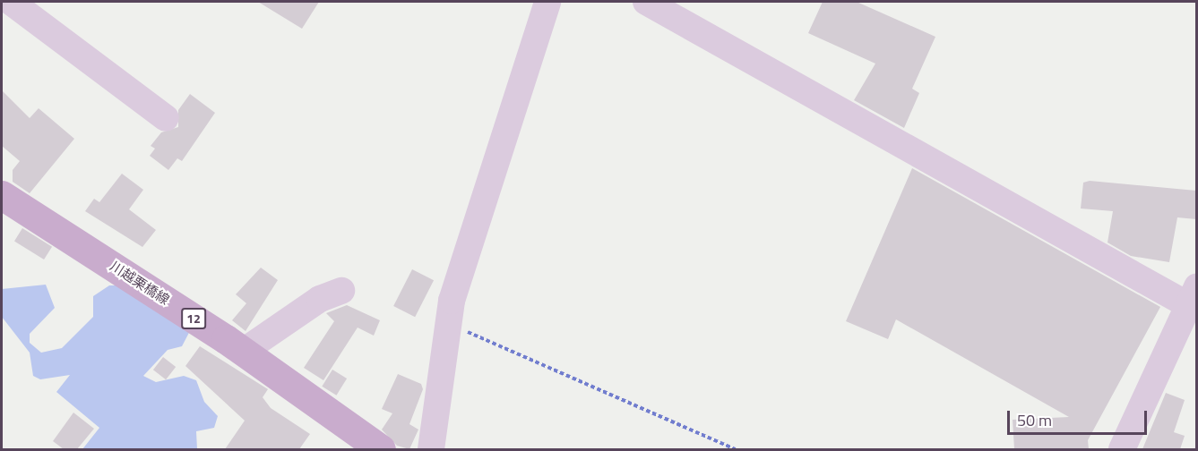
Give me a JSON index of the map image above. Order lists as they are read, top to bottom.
{
  "streets": {
    "main road": ["川越栗橋線", "12"]
  },
  "scale_bar": "50 m"
}
